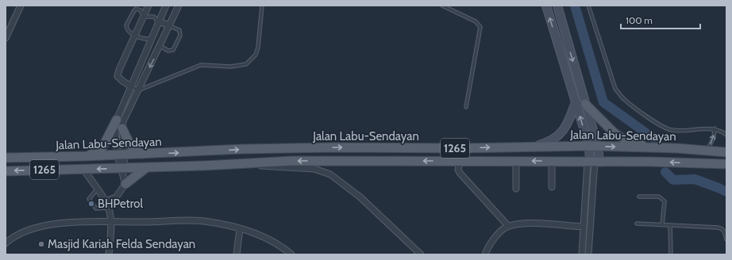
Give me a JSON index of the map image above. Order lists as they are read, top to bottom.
{
  "streets": {
    "main road": ["Jalan Labu-Sendayan", "1265"]
  },
  "places": ["BHPetrol", "Masjid Kariah Felda Sendayan"],
  "scale_bar": "100 m"
}
